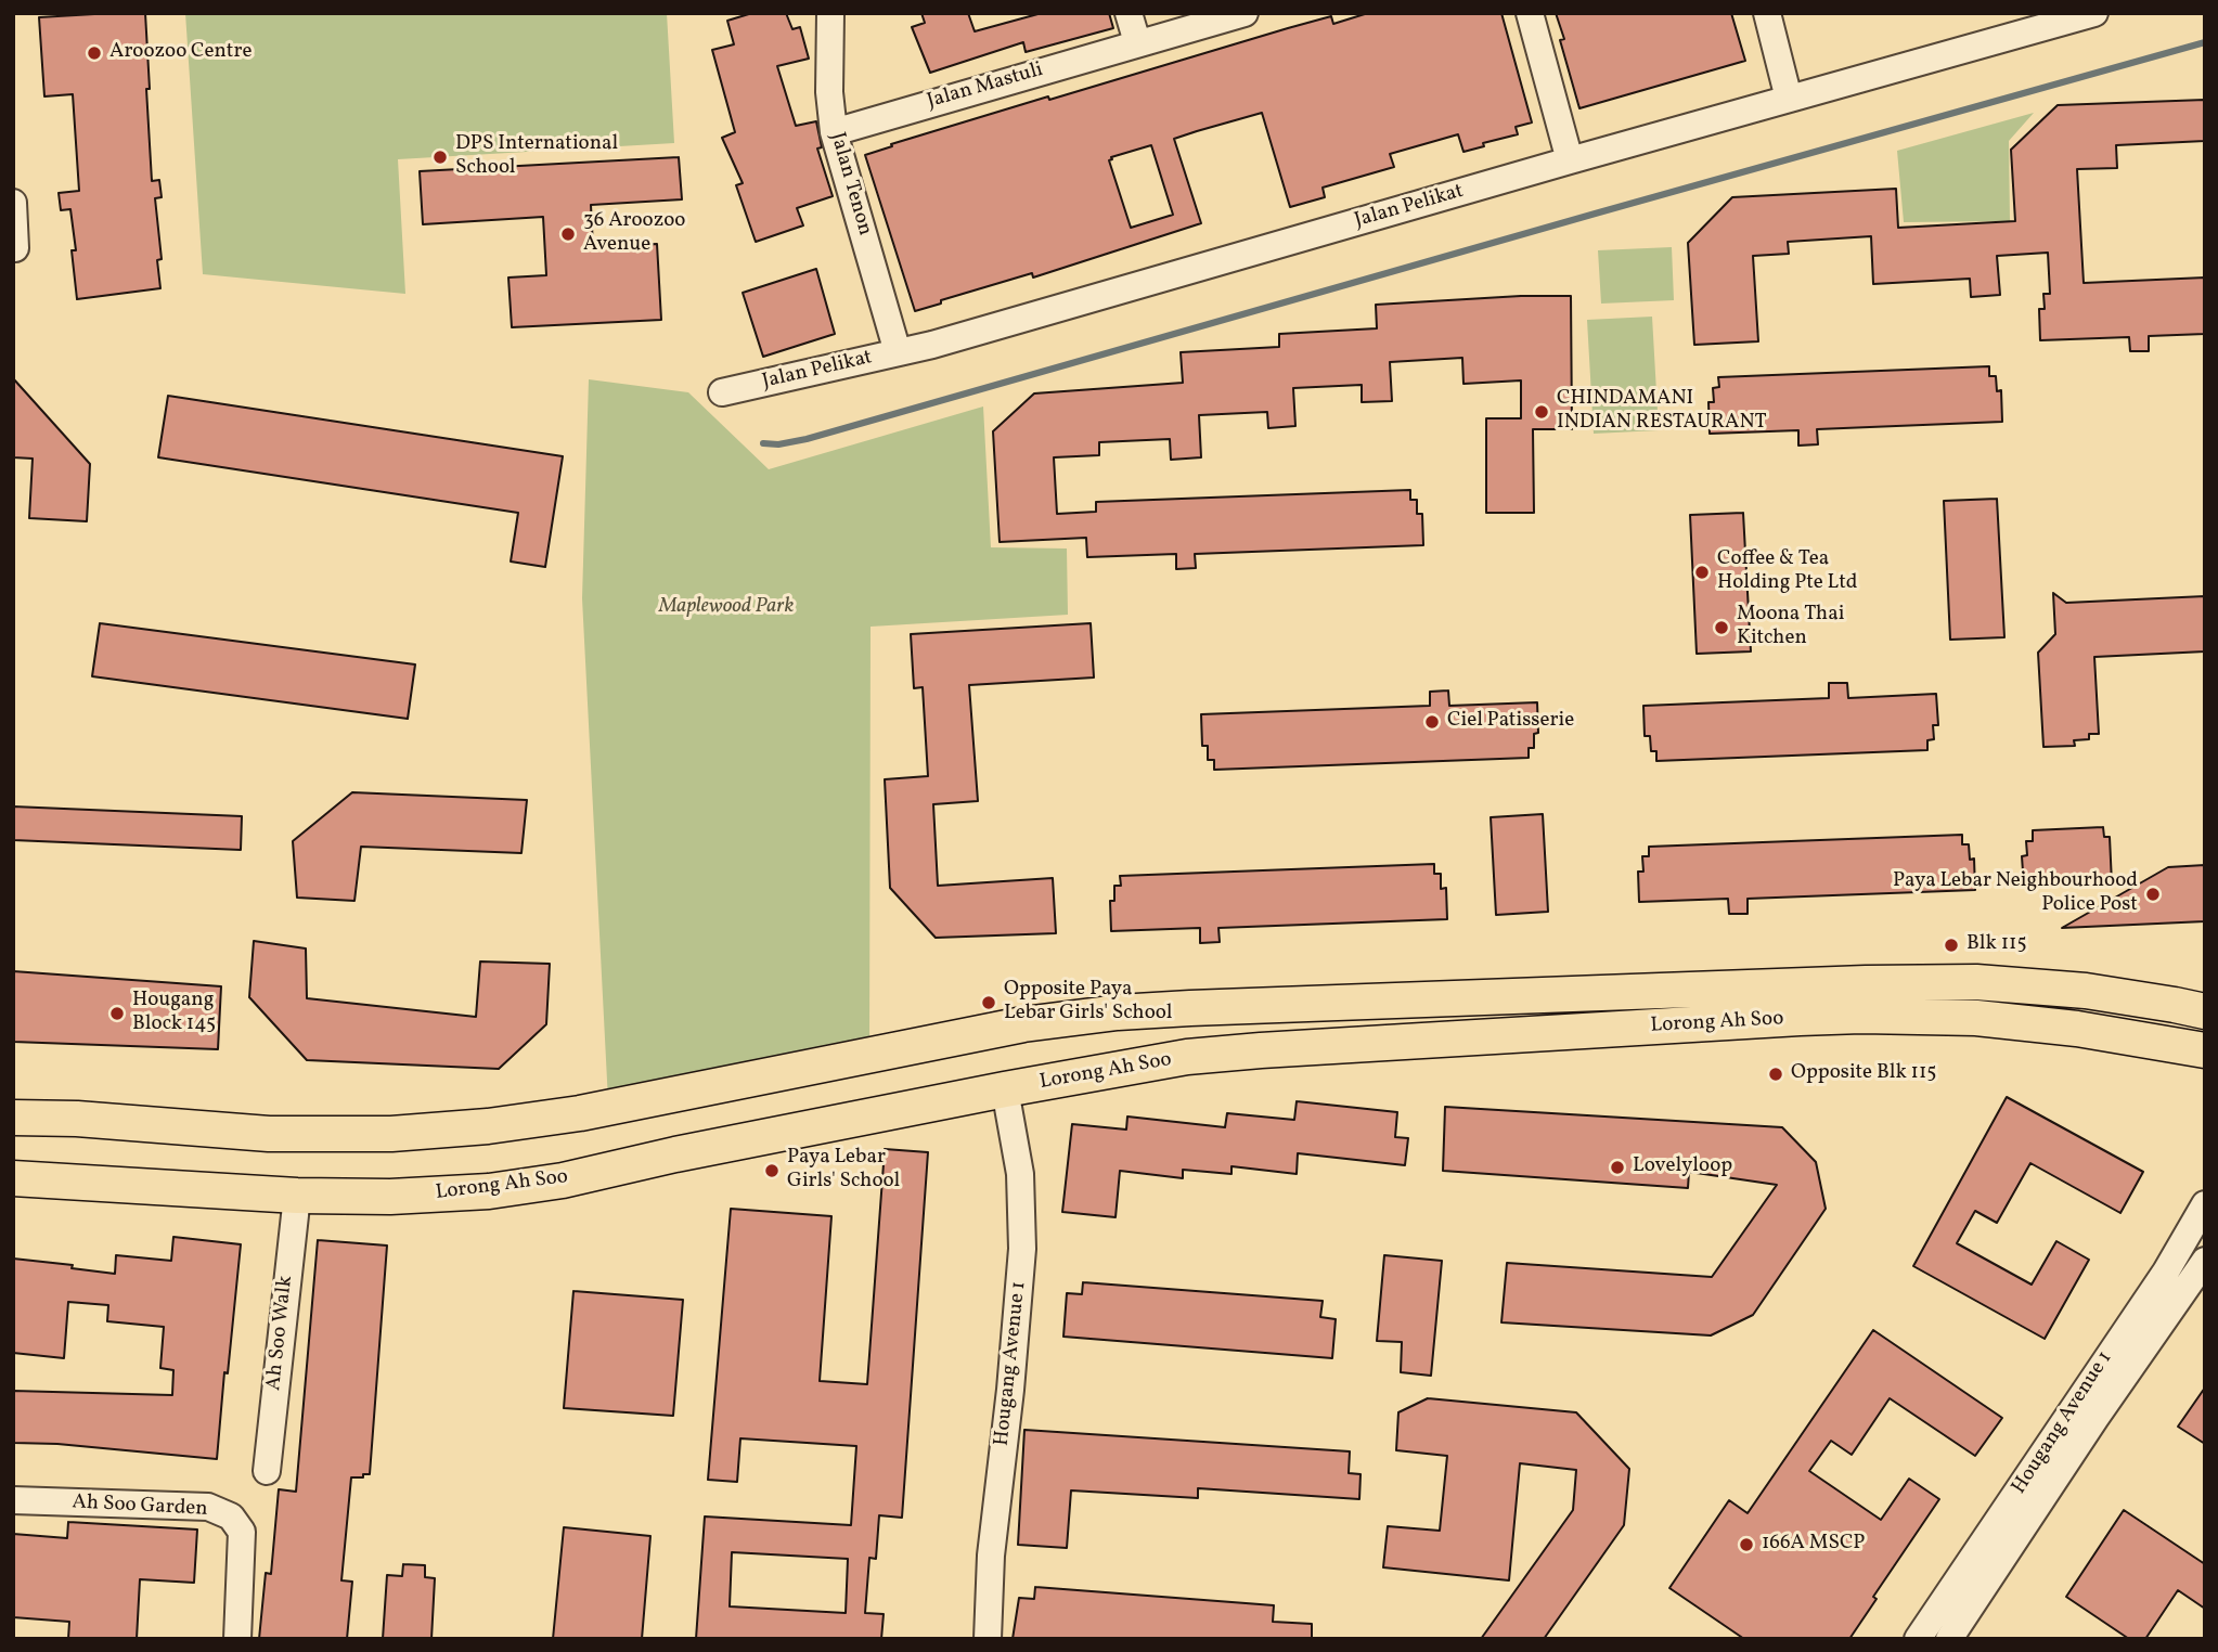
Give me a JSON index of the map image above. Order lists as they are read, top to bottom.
{
  "streets": {
    "main road": ["Lorong Ah Soo"],
    "street": [
      "Jalan Mastuli",
      "Jalan Tenon",
      "Jalan Pelikat",
      "Ah Soo Walk",
      "Hougang Avenue 1",
      "Ah Soo Garden"
    ]
  },
  "crossings": [
    ["Jalan Mastuli", "Jalan Tenon"],
    ["Jalan Tenon", "Jalan Pelikat"],
    ["Lorong Ah Soo", "Ah Soo Walk"],
    ["Lorong Ah Soo", "Hougang Avenue 1"]
  ],
  "parks": ["Maplewood Park"],
  "places": [
    "Aroozoo Centre",
    "DPS International School",
    "36 Aroozoo Avenue",
    "CHINDAMANI INDIAN RESTAURANT",
    "Coffee & Tea Holding Pte Ltd",
    "Moona Thai Kitchen",
    "Ciel Patisserie",
    "Paya Lebar Neighbourhood Police Post",
    "Blk 115",
    "Opposite Paya Lebar Girls' School",
    "Hougang Block 145",
    "Opposite Blk 115",
    "Lovelyloop",
    "Paya Lebar Girls' School",
    "166A MSCP"
  ]
}
